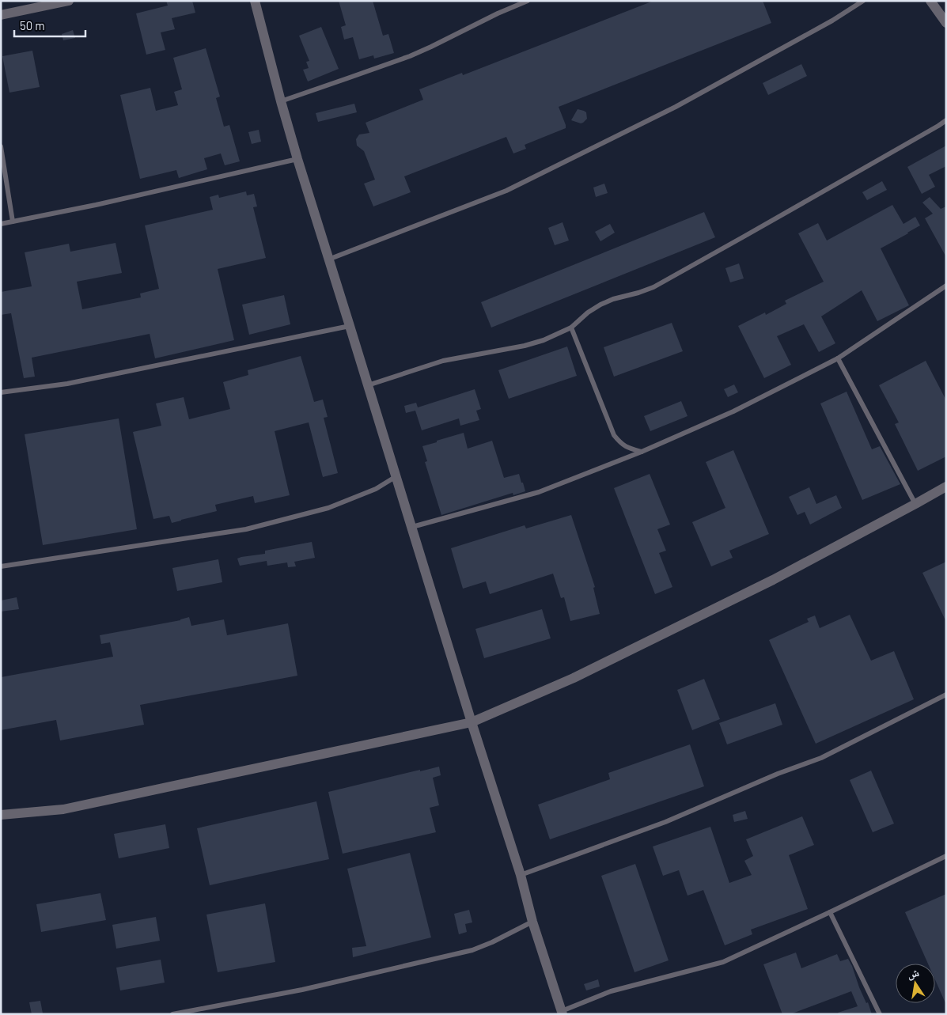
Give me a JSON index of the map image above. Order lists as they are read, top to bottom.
{
  "scale_bar": "50 m",
  "north": "top"
}
